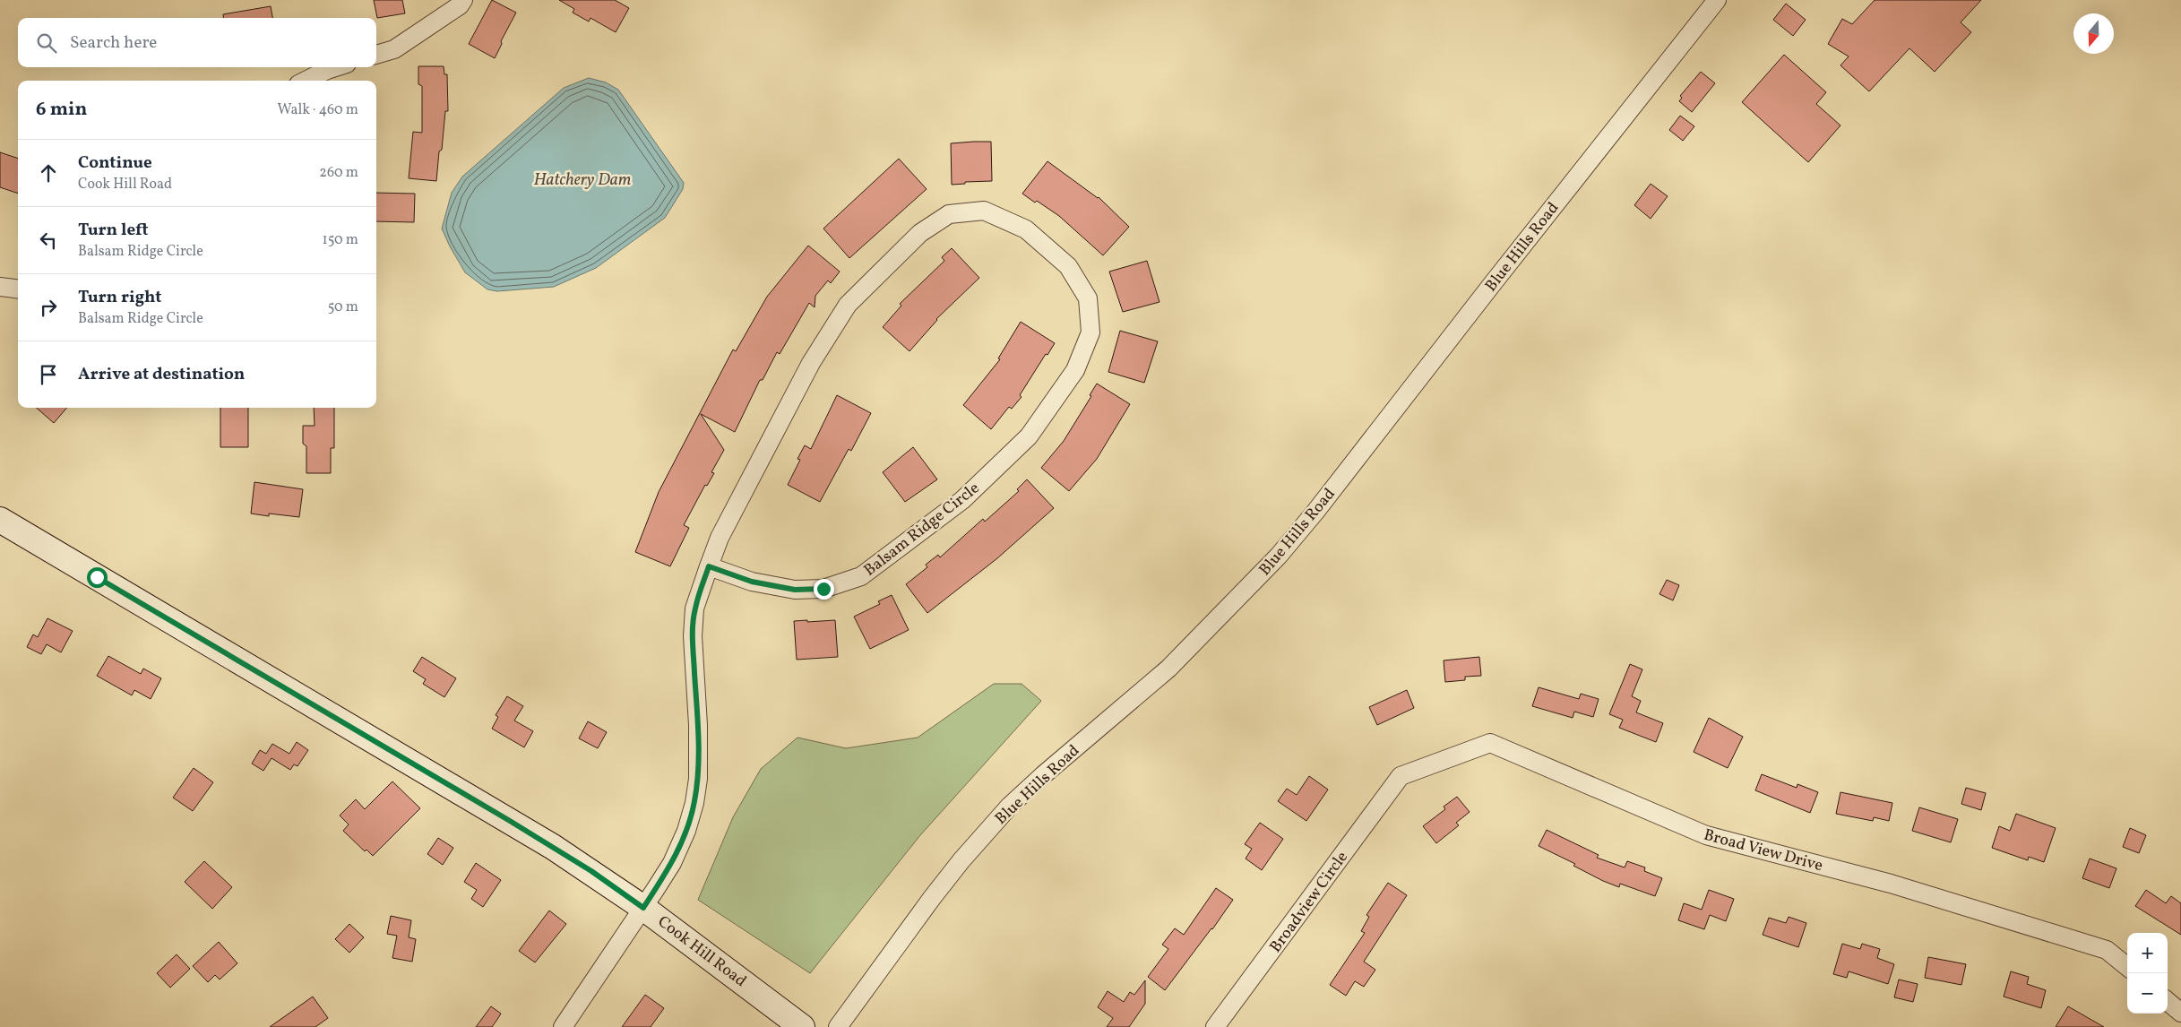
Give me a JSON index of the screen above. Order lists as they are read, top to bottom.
{
  "streets": {
    "street": [
      "Blue Hills Road",
      "Balsam Ridge Circle",
      "Broad View Drive",
      "Broadview Circle",
      "Cook Hill Road"
    ]
  },
  "crossings": [
    ["Balsam Ridge Circle", "Cook Hill Road"],
    ["Broad View Drive", "Broadview Circle"]
  ],
  "water": ["Hatchery Dam"],
  "north": "bottom",
  "page": {
    "search": "Search here",
    "heading": ["6 min", "Walk · 460 m"],
    "list": [
      ["Continue", "Cook Hill Road", "260 m"],
      ["Turn left", "Balsam Ridge Circle", "150 m"],
      ["Turn right", "Balsam Ridge Circle", "50 m"],
      "Arrive at destination"
    ],
    "map_buttons": ["+", "−"]
  }
}
